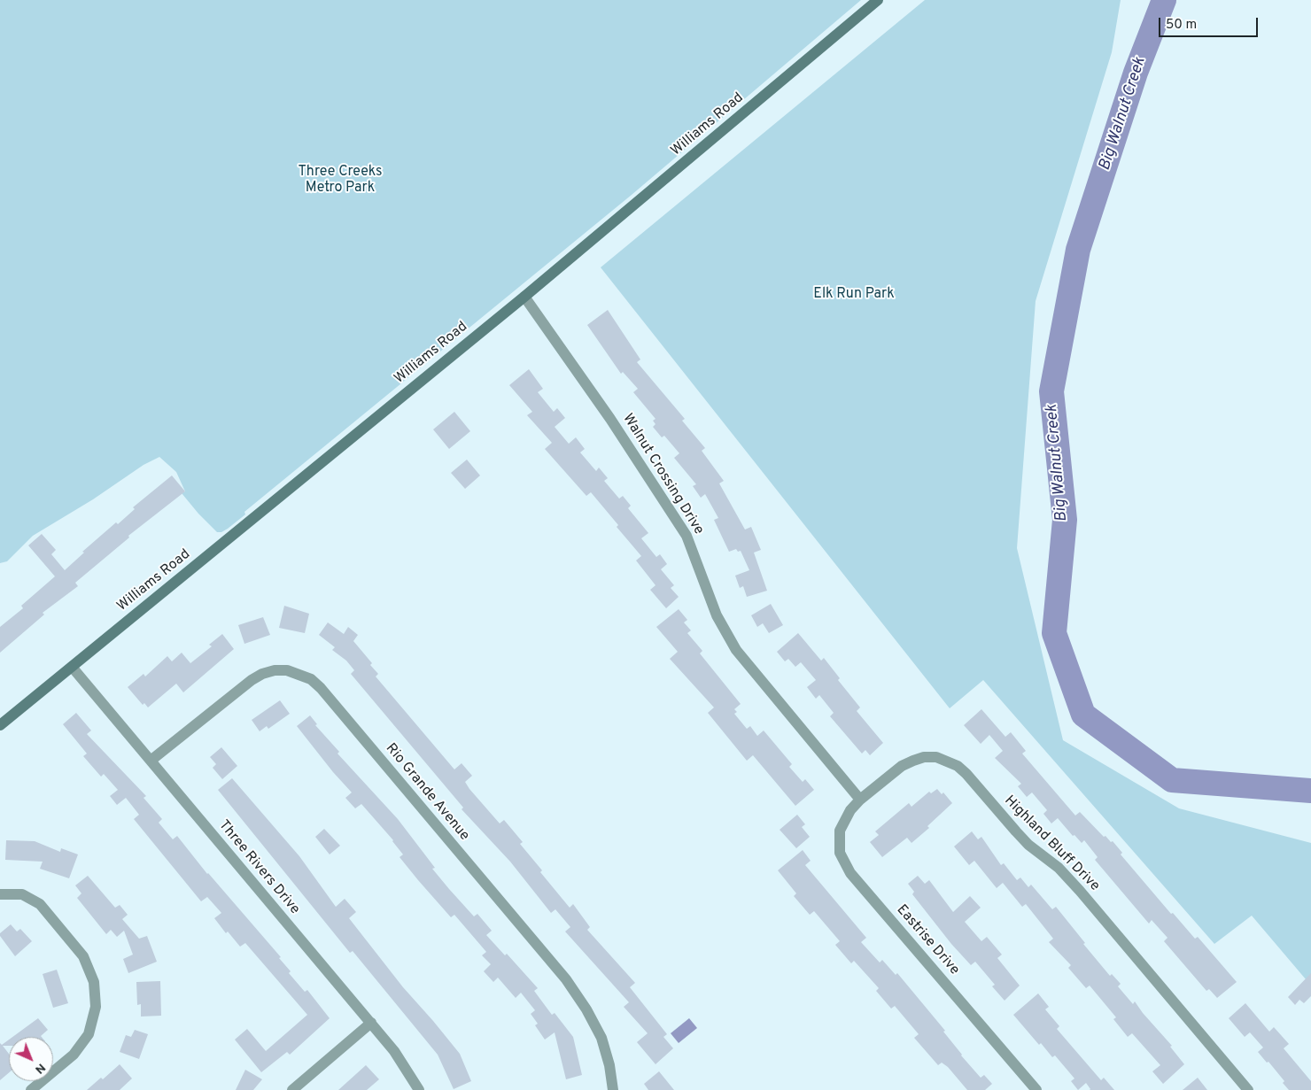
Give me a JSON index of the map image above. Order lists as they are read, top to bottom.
{
  "streets": {
    "main road": ["Williams Road"],
    "street": [
      "Walnut Crossing Drive",
      "Rio Grande Avenue",
      "Highland Bluff Drive",
      "Three Rivers Drive",
      "Eastrise Drive"
    ]
  },
  "crossings": [
    ["Williams Road", "Walnut Crossing Drive"],
    ["Williams Road", "Three Rivers Drive"],
    ["Walnut Crossing Drive", "Highland Bluff Drive"],
    ["Walnut Crossing Drive", "Eastrise Drive"],
    ["Rio Grande Avenue", "Three Rivers Drive"],
    ["Highland Bluff Drive", "Eastrise Drive"]
  ],
  "water": ["Big Walnut Creek"],
  "parks": ["Three Creeks Metro Park", "Elk Run Park"],
  "scale_bar": "50 m",
  "north": "bottom right"
}
